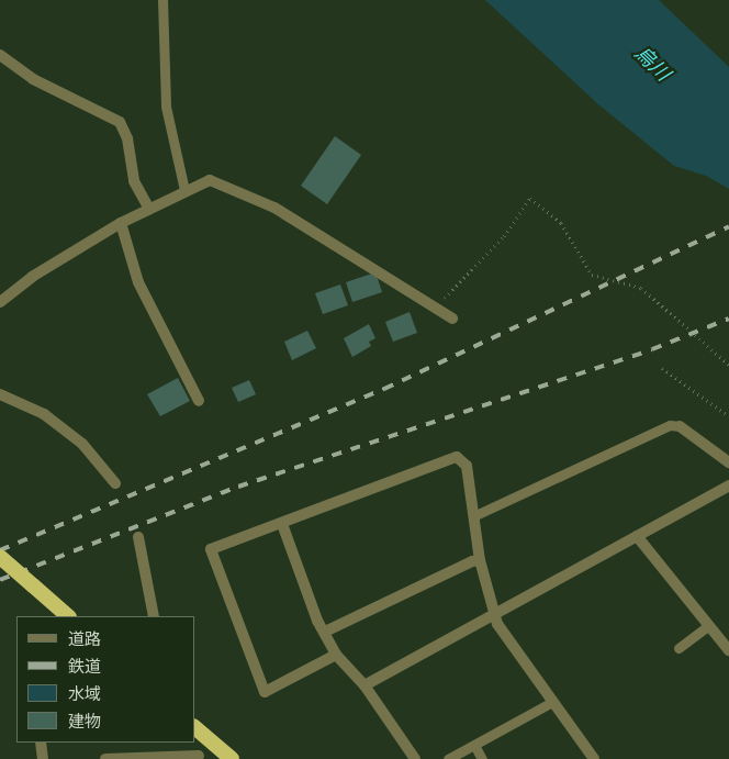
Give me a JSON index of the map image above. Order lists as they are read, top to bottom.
{
  "water": ["烏川"],
  "legend": [
    "道路",
    "鉄道",
    "水域",
    "建物"
  ]
}
